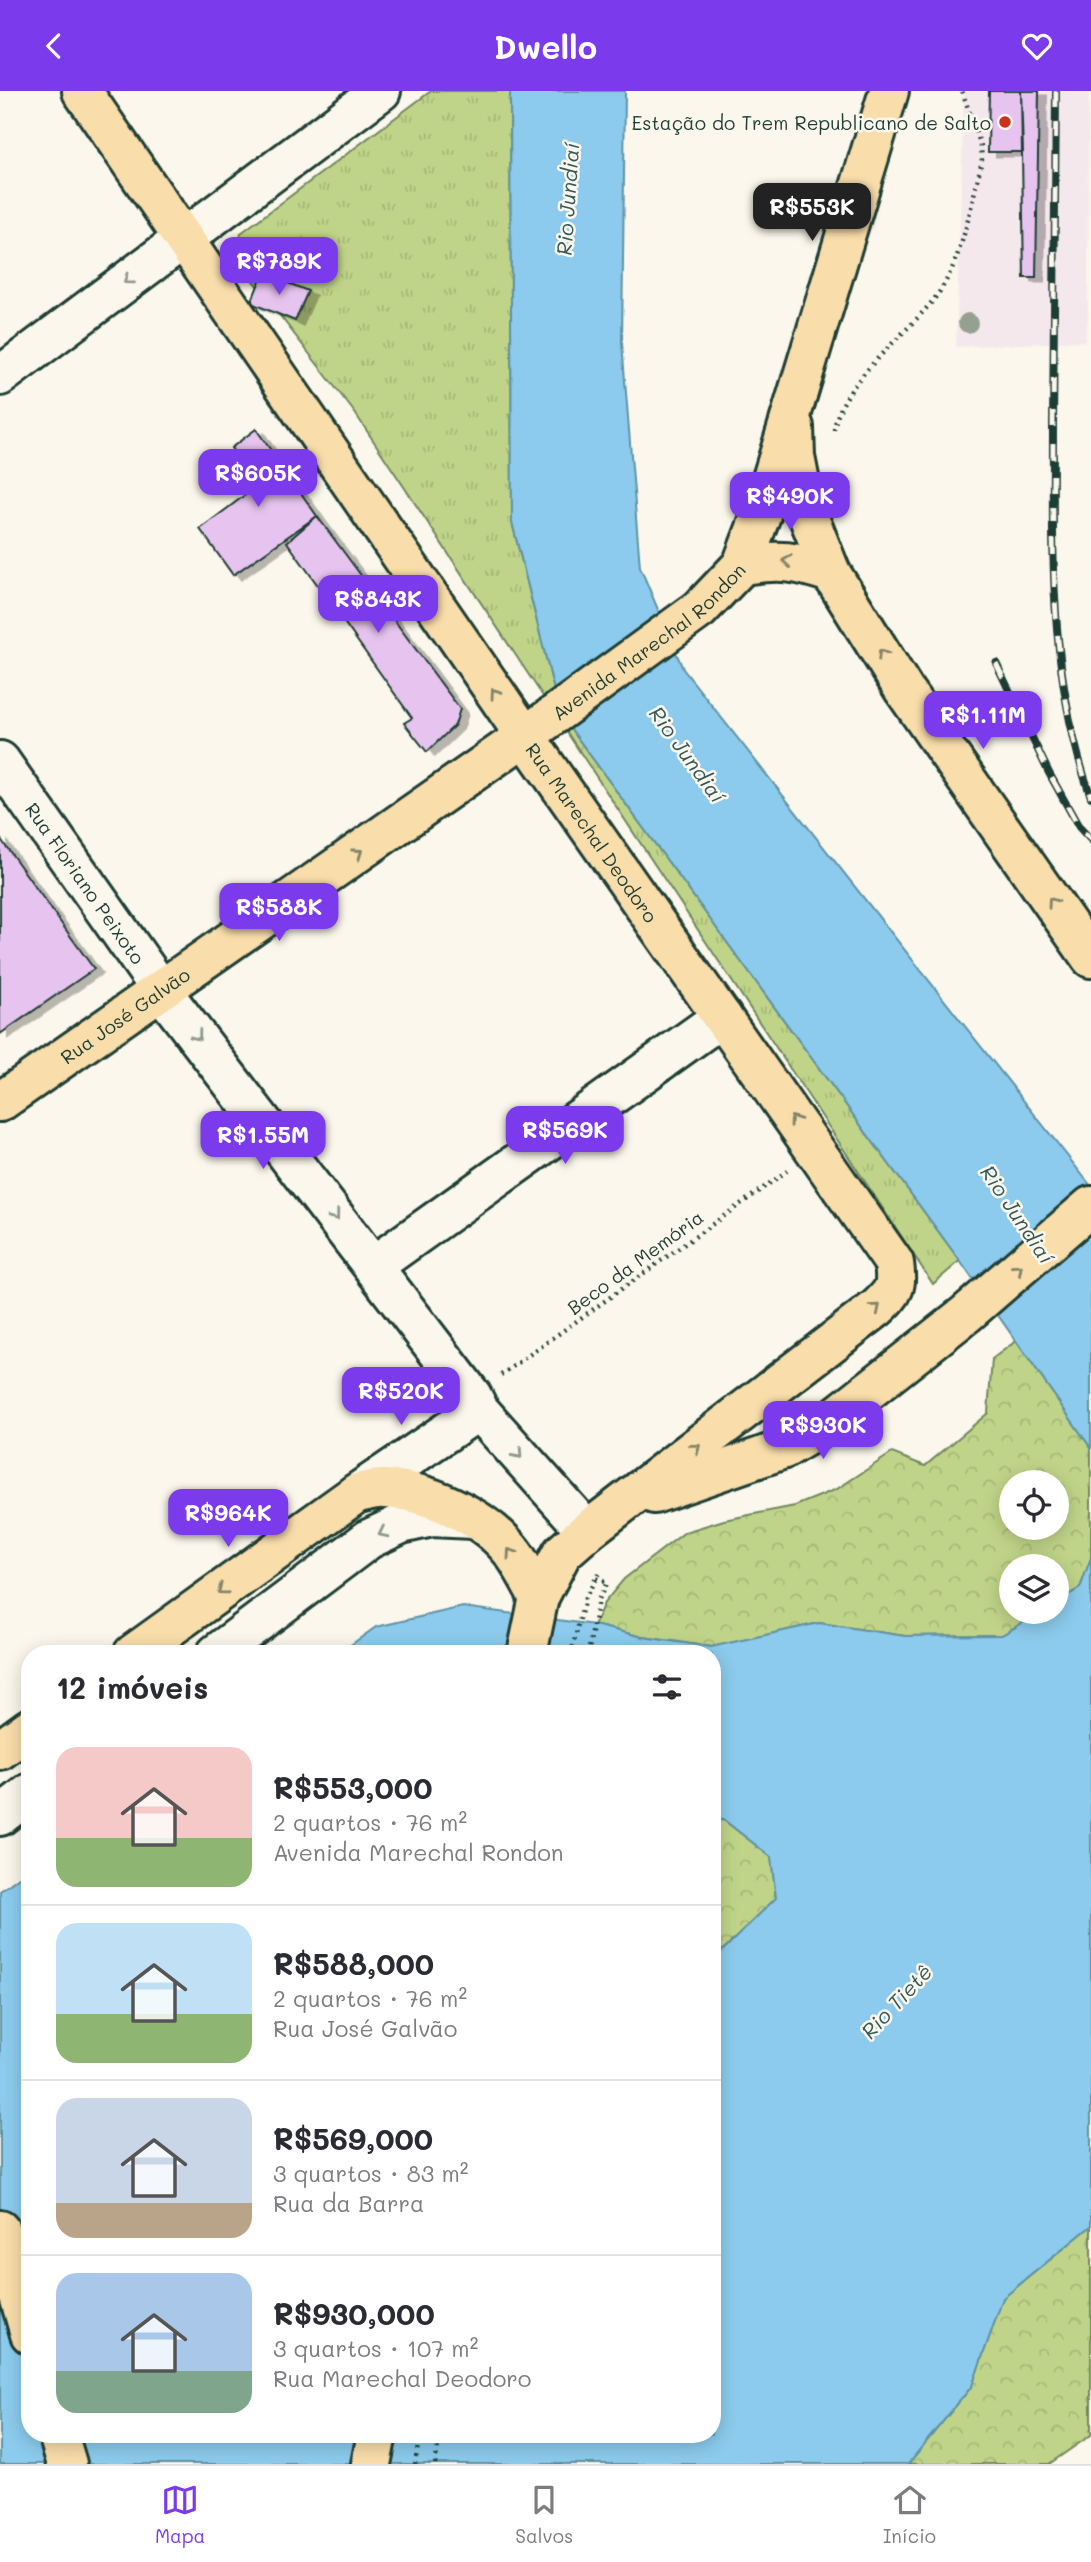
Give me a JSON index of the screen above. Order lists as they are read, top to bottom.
{
  "streets": {
    "main road": ["Avenida Marechal Rondon", "Rua Marechal Deodoro", "Rua José Galvão"],
    "street": ["Rua Floriano Peixoto"],
    "path": ["Beco da Memória"]
  },
  "crossings": [
    ["Avenida Marechal Rondon", "Rua Marechal Deodoro"],
    ["Avenida Marechal Rondon", "Rua José Galvão"],
    ["Rua Marechal Deodoro", "Rua Floriano Peixoto"],
    ["Rua Marechal Deodoro", "Rua José Galvão"],
    ["Rua Marechal Deodoro", "Beco da Memória"],
    ["Rua Floriano Peixoto", "Rua José Galvão"],
    ["Rua Floriano Peixoto", "Beco da Memória"]
  ],
  "one_way": ["Rua Floriano Peixoto", "Rua José Galvão"],
  "water": ["Rio Jundiaí", "Rio Tietê"],
  "places": ["Estação do Trem Republicano de Salto"],
  "page": {
    "header": "Dwello",
    "price": [
      "R$553K",
      "R$789K",
      "R$605K",
      "R$490K",
      "R$843K",
      "R$1.11M",
      "R$588K",
      "R$569K",
      "R$1.55M",
      "R$520K",
      "R$930K",
      "R$964K"
    ],
    "heading": "12 imóveis",
    "list": [
      {
        "name": "R$553,000",
        "note": "2 quartos · 76 m² · Avenida Marechal Rondon"
      },
      {
        "name": "R$588,000",
        "note": "2 quartos · 76 m² · Rua José Galvão"
      },
      {
        "name": "R$569,000",
        "note": "3 quartos · 83 m² · Rua da Barra"
      },
      {
        "name": "R$930,000",
        "note": "3 quartos · 107 m² · Rua Marechal Deodoro"
      }
    ],
    "tabs": ["Mapa", "Salvos", "Início"]
  }
}
